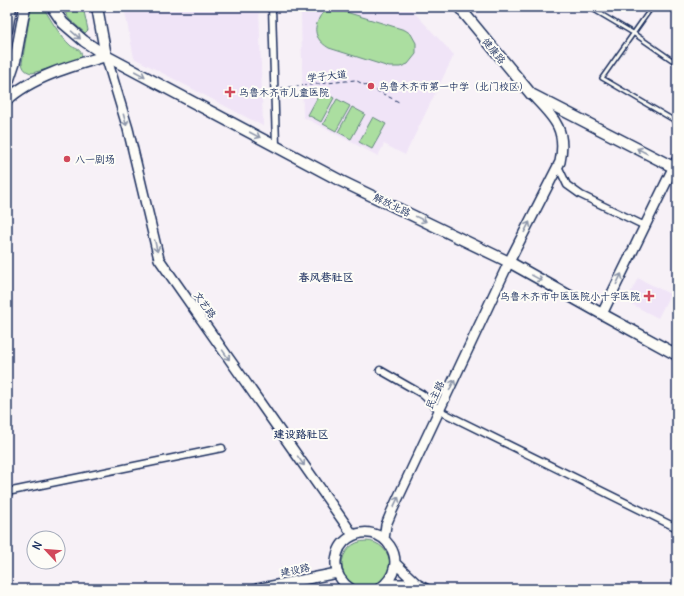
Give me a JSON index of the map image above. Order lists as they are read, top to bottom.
{
  "streets": {
    "main road": ["健康路", "解放北路"],
    "street": ["文艺路", "民主路", "建设路"],
    "path": ["学子大道"]
  },
  "crossings": [
    ["健康路", "民主路"],
    ["解放北路", "文艺路"],
    ["解放北路", "民主路"]
  ],
  "one_way": ["解放北路", "文艺路", "民主路"],
  "districts": ["春风巷社区", "建设路社区"],
  "places": {
    "other": ["乌鲁木齐市第一中学（北门校区）", "八一剧场"],
    "health": ["乌鲁木齐市儿童医院", "乌鲁木齐市中医医院小十字医院"]
  },
  "north": "top left"
}
